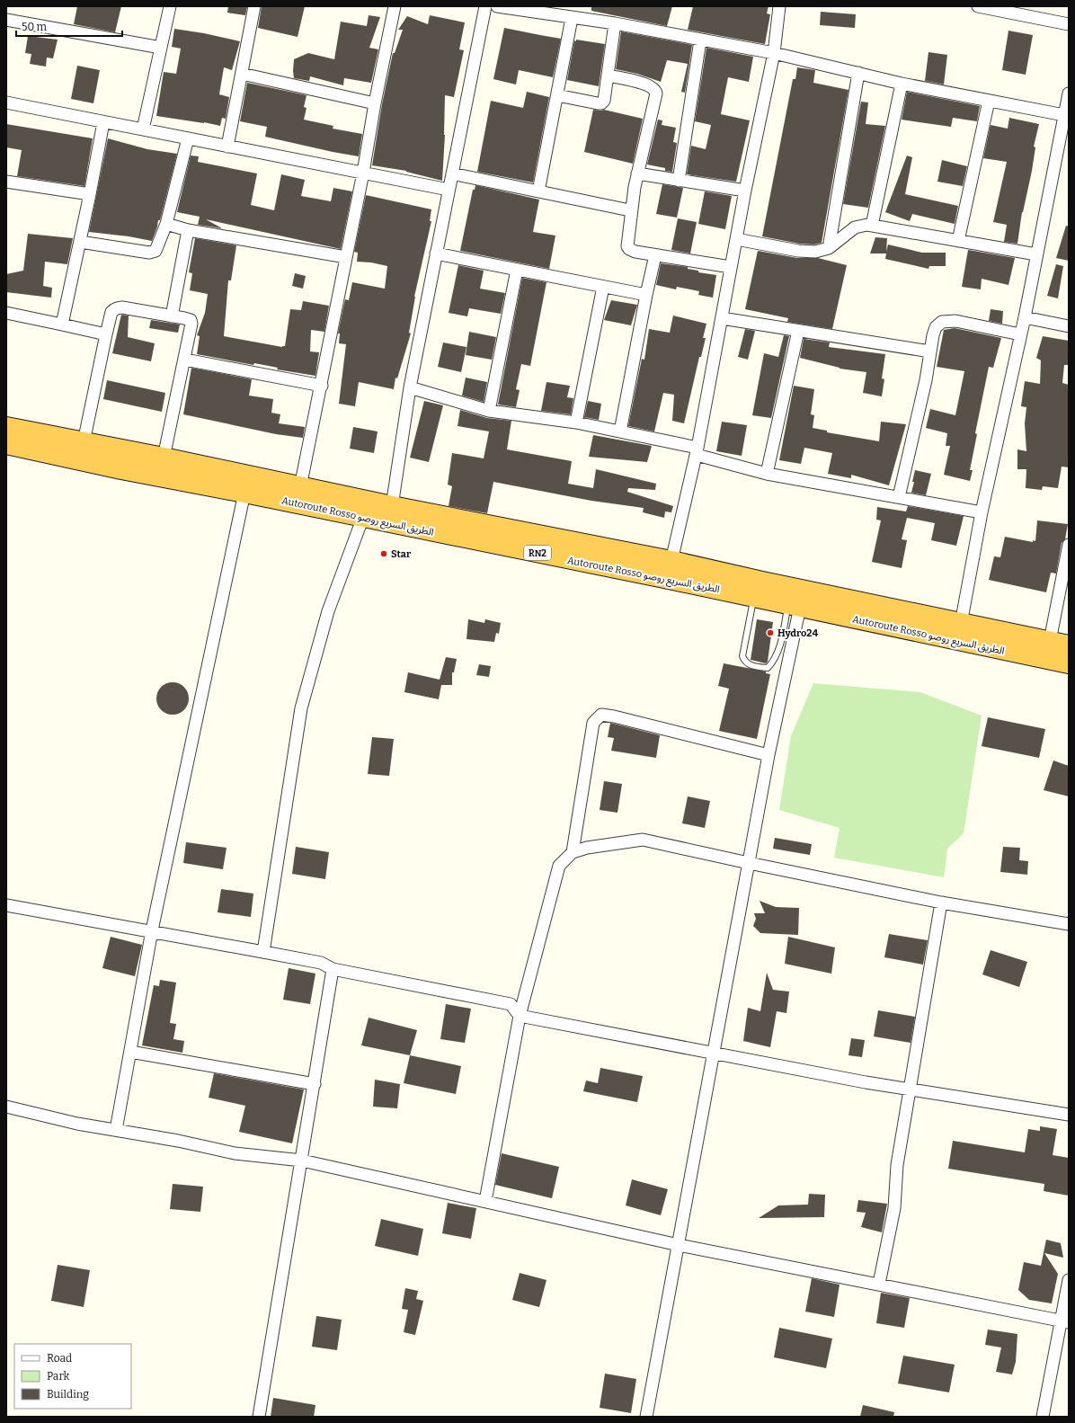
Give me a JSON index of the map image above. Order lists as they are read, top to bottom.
{
  "streets": {
    "highway": ["Autoroute Rosso الطريق السريع روصو", "RN2"]
  },
  "places": ["Star", "Hydro24"],
  "legend": ["Road", "Park", "Building"],
  "scale_bar": "50 m"
}
